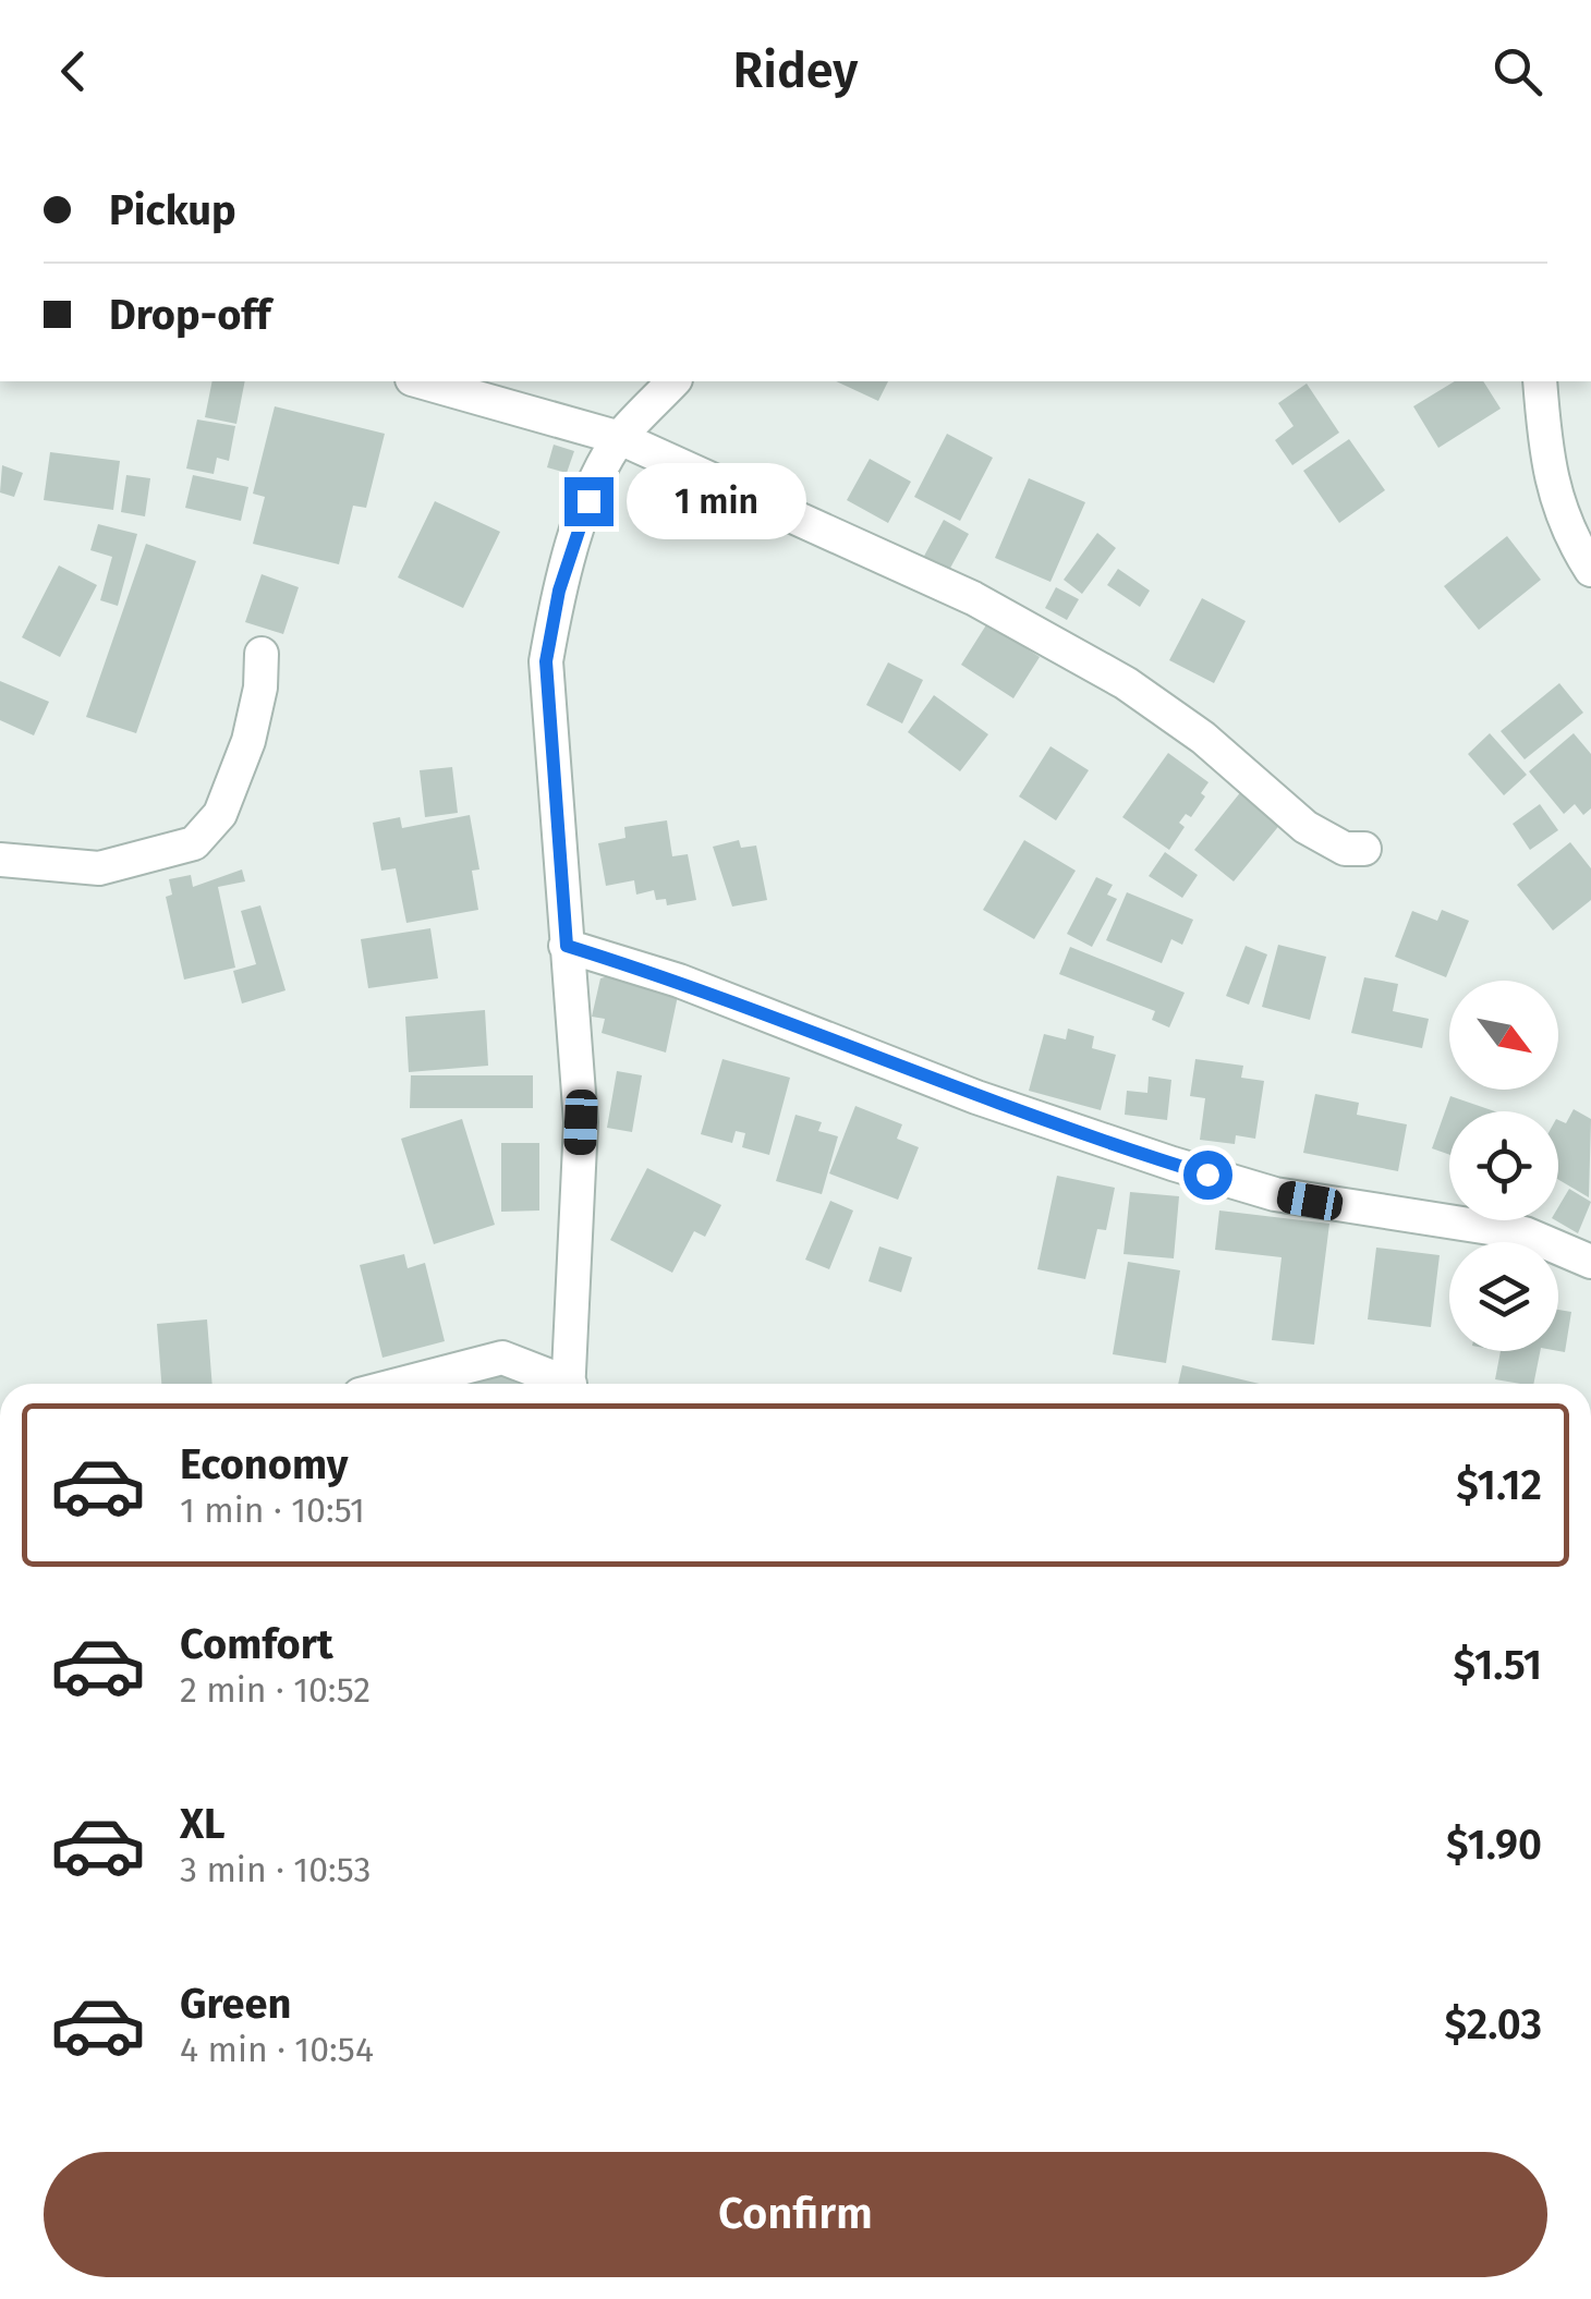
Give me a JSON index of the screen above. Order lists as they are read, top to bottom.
{
  "north": "bottom right",
  "page": {
    "header": "Ridey",
    "banner": ["Pickup", "Drop-off"],
    "bubble": "1 min",
    "list": [
      {
        "name": "Economy",
        "note": "1 min · 10:51",
        "value": "$1.12"
      },
      {
        "name": "Comfort",
        "note": "2 min · 10:52",
        "value": "$1.51"
      },
      {
        "name": "XL",
        "note": "3 min · 10:53",
        "value": "$1.90"
      },
      {
        "name": "Green",
        "note": "4 min · 10:54",
        "value": "$2.03"
      }
    ],
    "buttons": "Confirm"
  }
}
